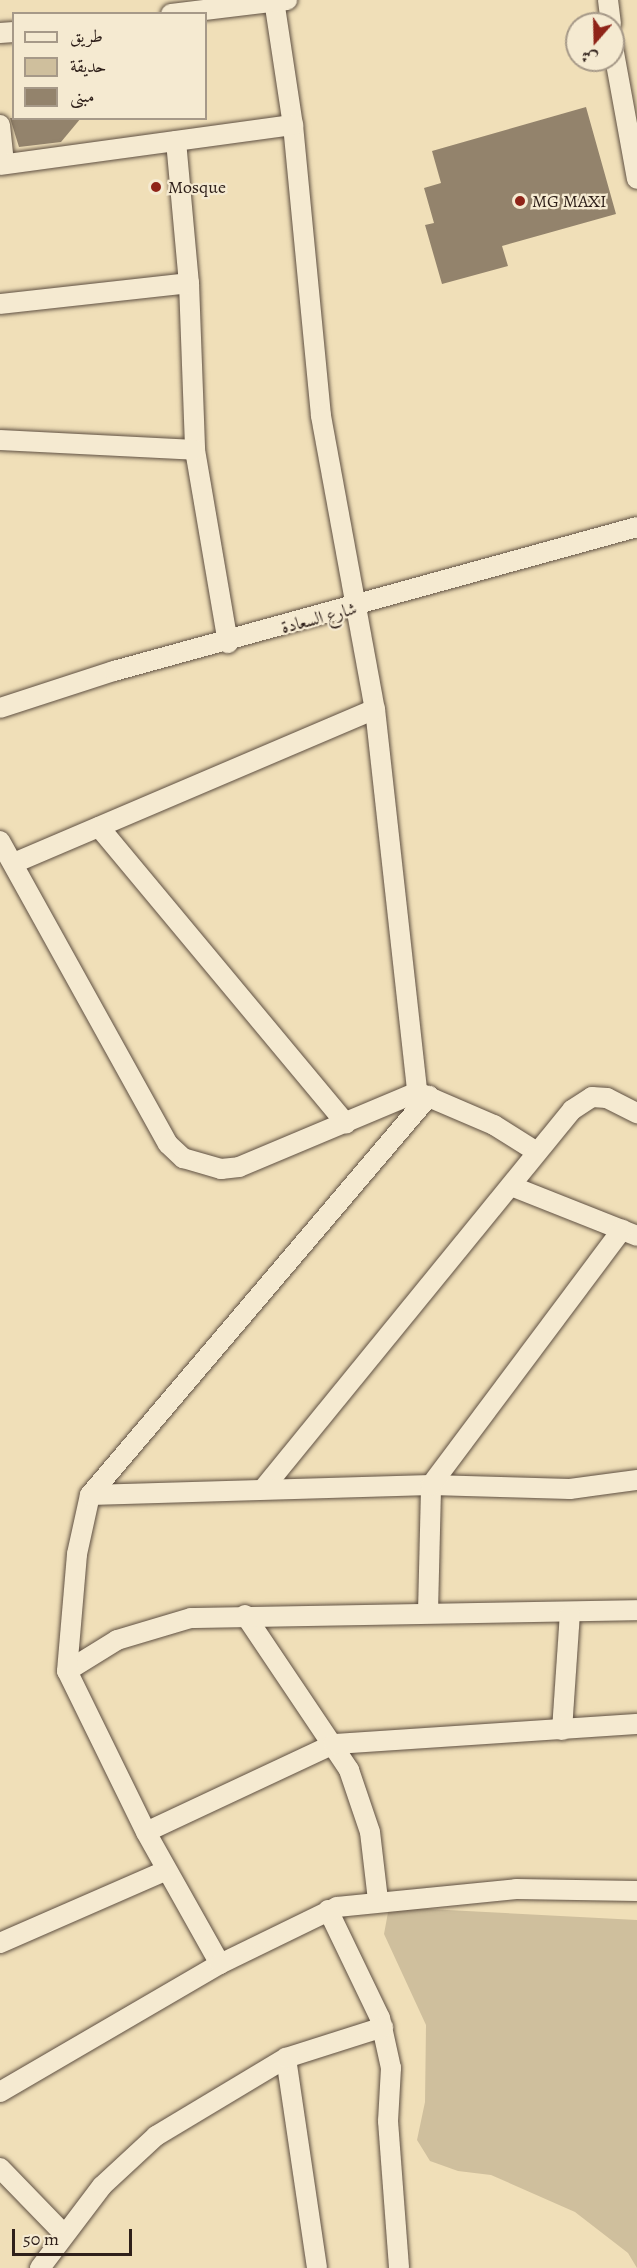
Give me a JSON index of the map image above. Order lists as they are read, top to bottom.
{
  "streets": {
    "street": ["شارع السعادة"]
  },
  "places": ["Mosque", "MG MAXI"],
  "legend": ["طريق", "حديقة", "مبنى"],
  "scale_bar": "50 m",
  "north": "bottom"
}
